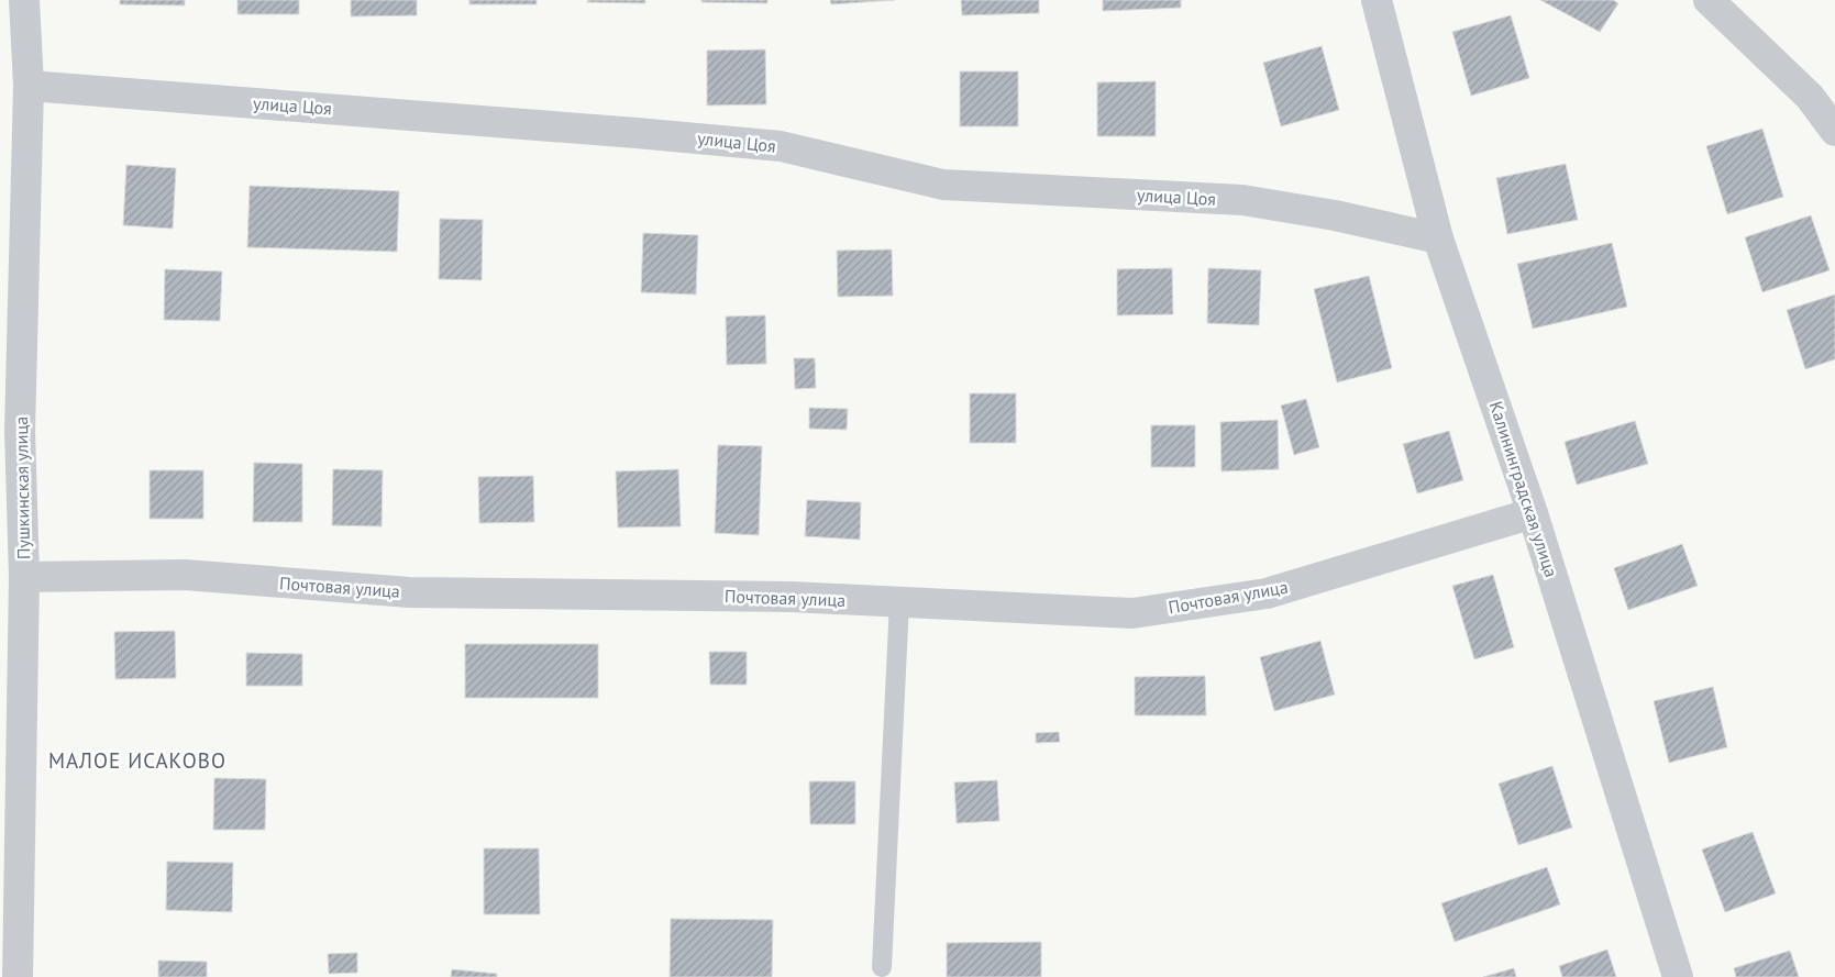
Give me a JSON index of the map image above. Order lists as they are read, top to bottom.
{
  "streets": {
    "street": [
      "улица Цоя",
      "Пушкинская улица",
      "Калининградская улица",
      "Почтовая улица"
    ]
  },
  "crossings": [
    ["улица Цоя", "Пушкинская улица"],
    ["улица Цоя", "Калининградская улица"],
    ["Пушкинская улица", "Почтовая улица"],
    ["Калининградская улица", "Почтовая улица"]
  ],
  "districts": ["МАЛОЕ ИСАКОВО"]
}
